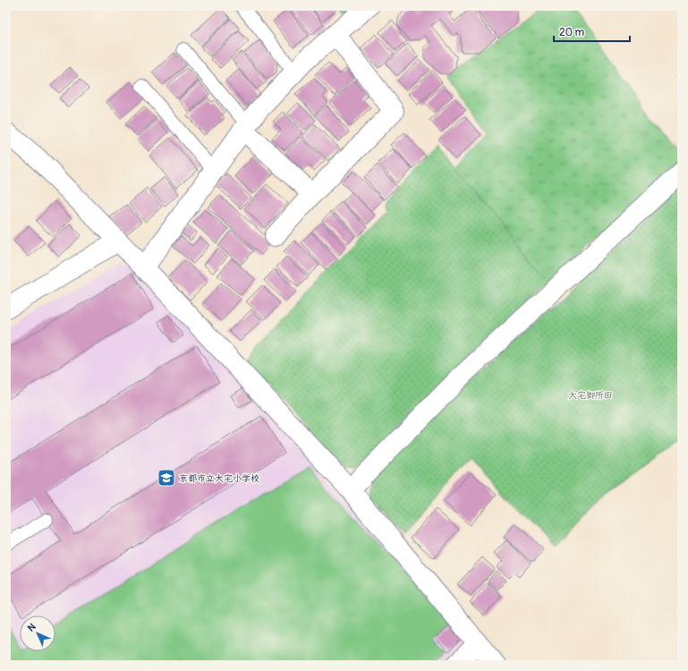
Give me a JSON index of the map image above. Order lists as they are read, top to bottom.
{
  "parks": ["大宅御所田"],
  "places": {
    "school or university": ["京都市立大宅小学校"]
  },
  "scale_bar": "20 m",
  "north": "top left"
}
